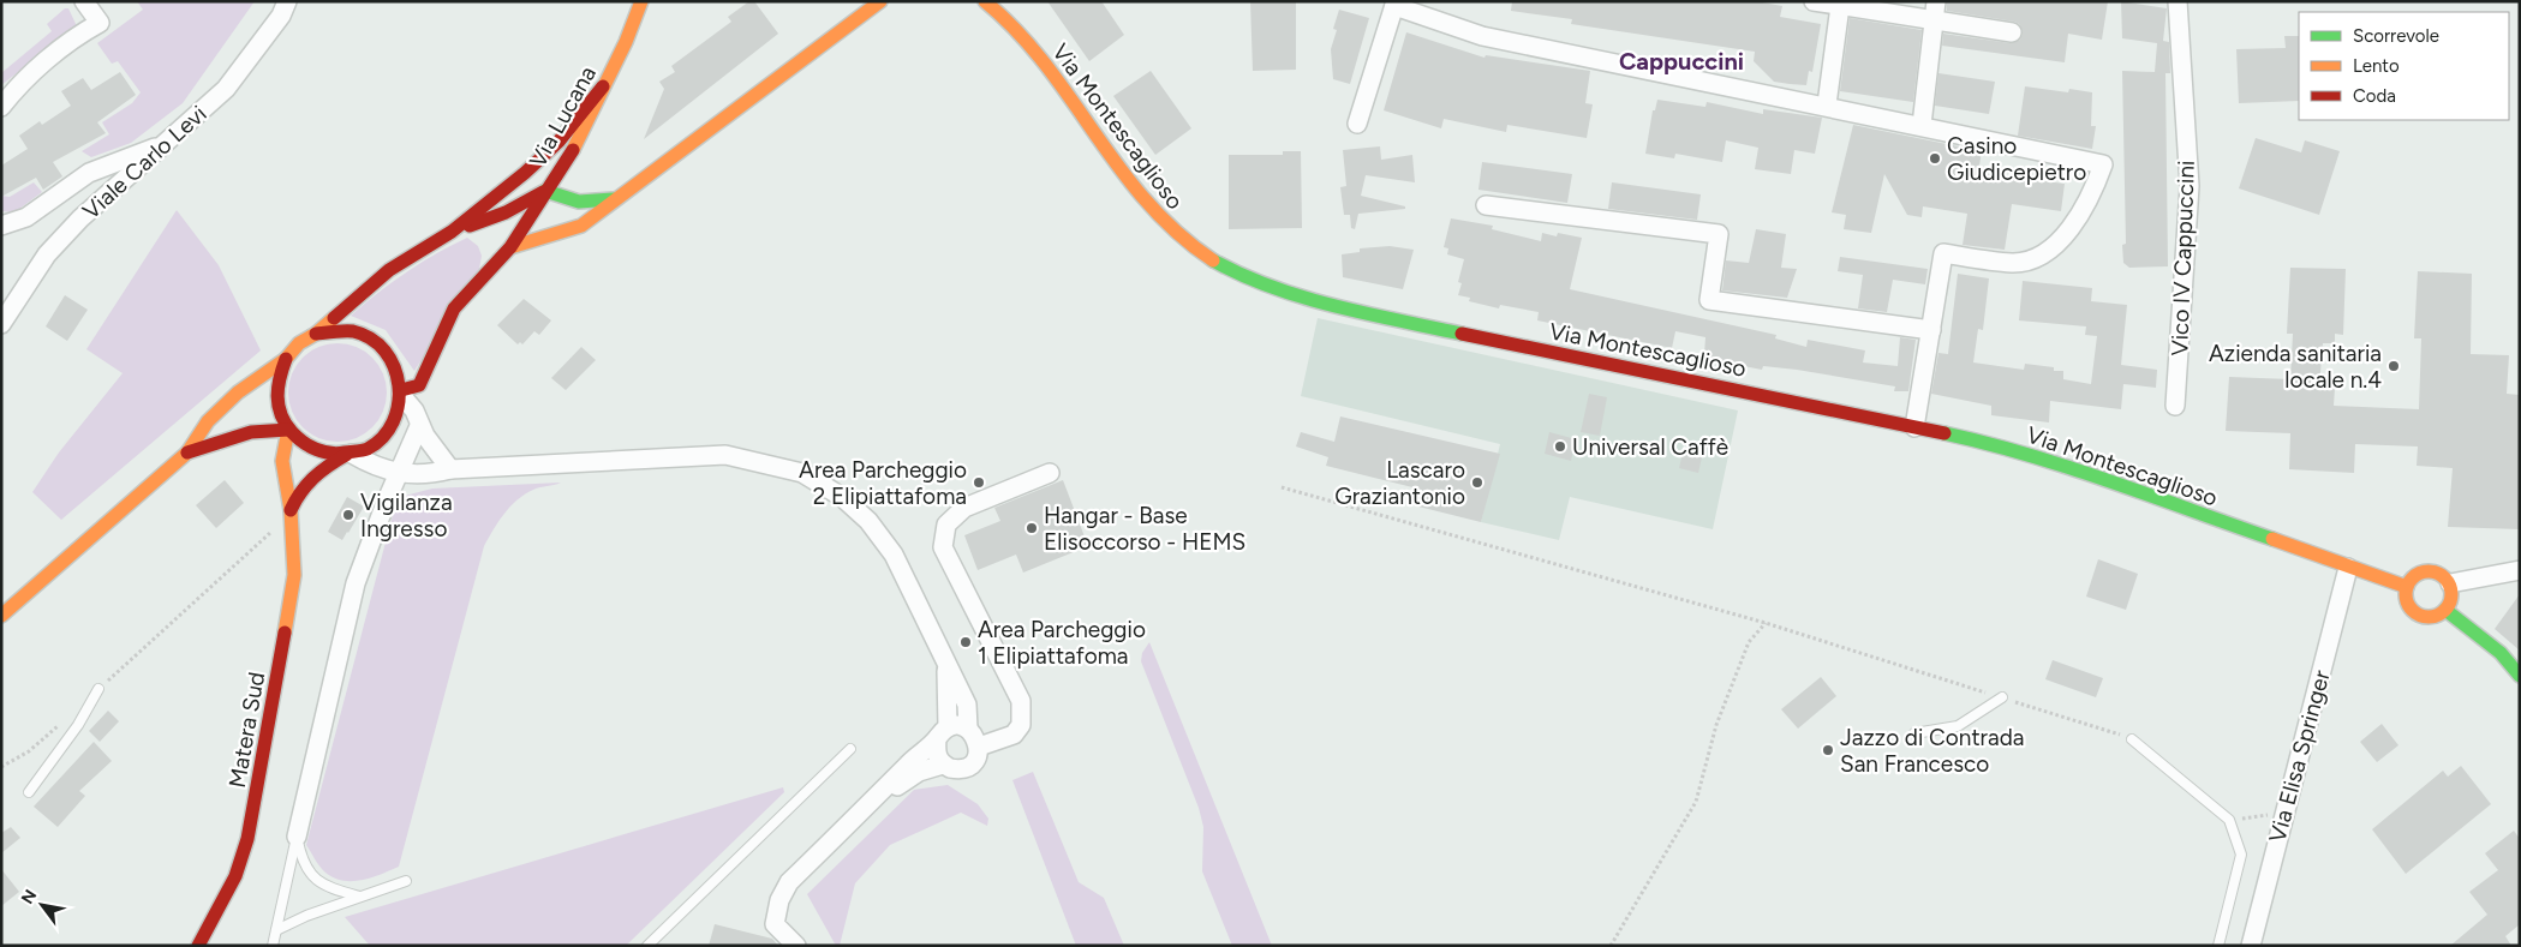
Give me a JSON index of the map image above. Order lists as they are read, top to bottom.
{
  "streets": {
    "main road": ["Via Lucana", "Via Montescaglioso", "Matera Sud"],
    "street": ["Viale Carlo Levi", "Vico IV Cappuccini", "Via Elisa Springer"]
  },
  "crossings": [
    ["Via Lucana", "Matera Sud"],
    ["Via Montescaglioso", "Via Elisa Springer"]
  ],
  "districts": ["Cappuccini"],
  "places": [
    "Casino Giudicepietro",
    "Azienda sanitaria locale n.4",
    "Universal Caffè",
    "Area Parcheggio 2 Elipiattafoma",
    "Lascaro Graziantonio",
    "Vigilanza Ingresso",
    "Hangar - Base Elisoccorso - HEMS",
    "Area Parcheggio 1 Elipiattafoma",
    "Jazzo di Contrada San Francesco"
  ],
  "legend": ["Scorrevole", "Lento", "Coda"],
  "north": "top left"
}
